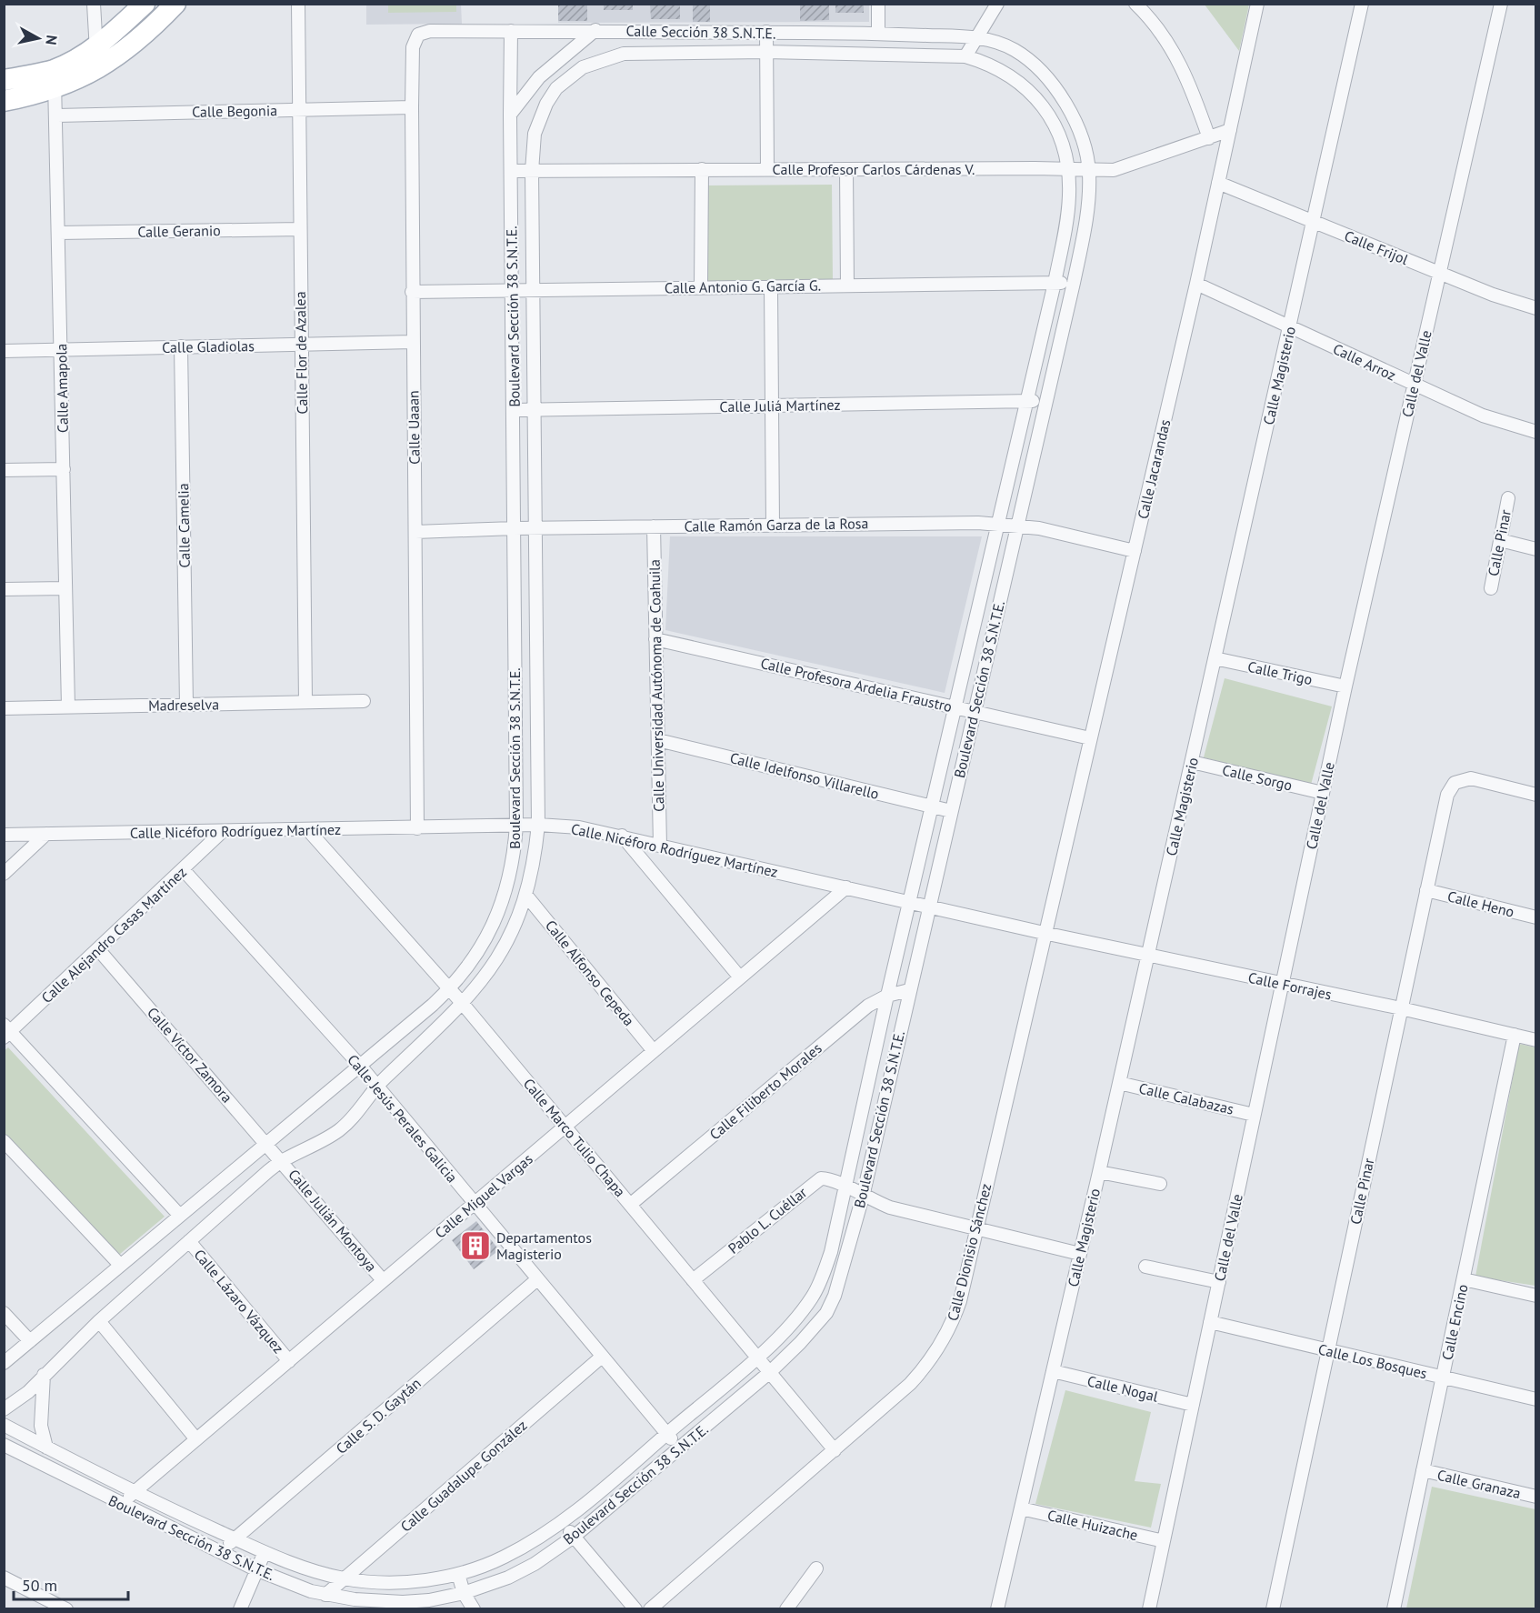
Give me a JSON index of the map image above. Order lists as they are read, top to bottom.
{
  "streets": {
    "street": [
      "Calle Sección 38 S.N.T.E.",
      "Calle Begonia",
      "Calle Profesor Carlos Cárdenas V.",
      "Calle Geranio",
      "Calle Frijol",
      "Calle Antonio G. García G.",
      "Boulevard Sección 38 S.N.T.E.",
      "Calle Gladiolas",
      "Calle Flor de Azalea",
      "Calle Arroz",
      "Calle del Valle",
      "Calle Magisterio",
      "Calle Amapola",
      "Calle Juliá Martínez",
      "Calle Uaaan",
      "Calle Jacarandas",
      "Calle Ramón Garza de la Rosa",
      "Calle Camelia",
      "Calle Pinar",
      "Calle Trigo",
      "Calle Profesora Ardelia Fraustro",
      "Calle Universidad Autónoma de Coahuila",
      "Madreselva",
      "Calle Idelfonso Villarello",
      "Calle Sorgo",
      "Calle Nicéforo Rodríguez Martínez",
      "Calle Heno",
      "Calle Alejandro Casas Martínez",
      "Calle Alfonso Cepeda",
      "Calle Forrajes",
      "Calle Víctor Zamora",
      "Calle Filiberto Morales",
      "Calle Calabazas",
      "Calle Jesús Perales Galicia",
      "Calle Marco Tulio Chapa",
      "Calle Miguel Vargas",
      "Calle Julián Montoya",
      "Pablo L. Cuéllar",
      "Calle Dionisio Sánchez",
      "Calle Lázaro Vázquez",
      "Calle Encino",
      "Calle Los Bosques",
      "Calle Nogal",
      "Calle S. D. Gaytán",
      "Calle Guadalupe González",
      "Calle Granaza",
      "Calle Huizache"
    ]
  },
  "crossings": [
    ["Calle Sección 38 S.N.T.E.", "Boulevard Sección 38 S.N.T.E."],
    ["Calle Sección 38 S.N.T.E.", "Calle Uaaan"],
    ["Calle Begonia", "Calle Flor de Azalea"],
    ["Calle Begonia", "Calle Amapola"],
    ["Calle Begonia", "Calle Uaaan"],
    ["Calle Profesor Carlos Cárdenas V.", "Boulevard Sección 38 S.N.T.E."],
    ["Calle Profesor Carlos Cárdenas V.", "Calle Jacarandas"],
    ["Calle Geranio", "Calle Flor de Azalea"],
    ["Calle Geranio", "Calle Amapola"],
    ["Calle Frijol", "Calle del Valle"],
    ["Calle Frijol", "Calle Magisterio"],
    ["Calle Frijol", "Calle Jacarandas"],
    ["Calle Antonio G. García G.", "Boulevard Sección 38 S.N.T.E."],
    ["Calle Antonio G. García G.", "Calle Uaaan"],
    ["Boulevard Sección 38 S.N.T.E.", "Calle Juliá Martínez"],
    ["Boulevard Sección 38 S.N.T.E.", "Calle Ramón Garza de la Rosa"],
    ["Boulevard Sección 38 S.N.T.E.", "Calle Profesora Ardelia Fraustro"],
    ["Boulevard Sección 38 S.N.T.E.", "Calle Idelfonso Villarello"],
    ["Boulevard Sección 38 S.N.T.E.", "Calle Nicéforo Rodríguez Martínez"],
    ["Boulevard Sección 38 S.N.T.E.", "Calle Alfonso Cepeda"],
    ["Boulevard Sección 38 S.N.T.E.", "Calle Víctor Zamora"],
    ["Boulevard Sección 38 S.N.T.E.", "Calle Filiberto Morales"],
    ["Boulevard Sección 38 S.N.T.E.", "Calle Jesús Perales Galicia"],
    ["Boulevard Sección 38 S.N.T.E.", "Calle Marco Tulio Chapa"],
    ["Boulevard Sección 38 S.N.T.E.", "Calle Miguel Vargas"],
    ["Boulevard Sección 38 S.N.T.E.", "Calle Julián Montoya"],
    ["Boulevard Sección 38 S.N.T.E.", "Pablo L. Cuéllar"],
    ["Boulevard Sección 38 S.N.T.E.", "Calle Lázaro Vázquez"],
    ["Boulevard Sección 38 S.N.T.E.", "Calle S. D. Gaytán"],
    ["Boulevard Sección 38 S.N.T.E.", "Calle Guadalupe González"],
    ["Calle Gladiolas", "Calle Flor de Azalea"],
    ["Calle Gladiolas", "Calle Amapola"],
    ["Calle Gladiolas", "Calle Uaaan"],
    ["Calle Gladiolas", "Calle Camelia"],
    ["Calle Flor de Azalea", "Madreselva"],
    ["Calle Arroz", "Calle del Valle"],
    ["Calle Arroz", "Calle Magisterio"],
    ["Calle Arroz", "Calle Jacarandas"],
    ["Calle del Valle", "Calle Trigo"],
    ["Calle del Valle", "Calle Sorgo"],
    ["Calle del Valle", "Calle Forrajes"],
    ["Calle del Valle", "Calle Calabazas"],
    ["Calle del Valle", "Calle Los Bosques"],
    ["Calle del Valle", "Calle Nogal"],
    ["Calle del Valle", "Calle Huizache"],
    ["Calle Magisterio", "Calle Trigo"],
    ["Calle Magisterio", "Calle Sorgo"],
    ["Calle Magisterio", "Calle Forrajes"],
    ["Calle Magisterio", "Calle Calabazas"],
    ["Calle Magisterio", "Pablo L. Cuéllar"],
    ["Calle Magisterio", "Calle Nogal"],
    ["Calle Magisterio", "Calle Huizache"],
    ["Calle Amapola", "Madreselva"],
    ["Calle Uaaan", "Calle Ramón Garza de la Rosa"],
    ["Calle Uaaan", "Calle Nicéforo Rodríguez Martínez"],
    ["Calle Jacarandas", "Calle Ramón Garza de la Rosa"],
    ["Calle Jacarandas", "Calle Profesora Ardelia Fraustro"],
    ["Calle Jacarandas", "Calle Nicéforo Rodríguez Martínez"],
    ["Calle Jacarandas", "Calle Forrajes"],
    ["Calle Jacarandas", "Calle Dionisio Sánchez"],
    ["Calle Ramón Garza de la Rosa", "Calle Universidad Autónoma de Coahuila"],
    ["Calle Camelia", "Madreselva"],
    ["Calle Pinar", "Calle Heno"],
    ["Calle Pinar", "Calle Forrajes"],
    ["Calle Pinar", "Calle Los Bosques"],
    ["Calle Profesora Ardelia Fraustro", "Calle Universidad Autónoma de Coahuila"],
    ["Calle Universidad Autónoma de Coahuila", "Calle Idelfonso Villarello"],
    ["Calle Universidad Autónoma de Coahuila", "Calle Nicéforo Rodríguez Martínez"],
    ["Calle Nicéforo Rodríguez Martínez", "Calle Alejandro Casas Martínez"],
    ["Calle Nicéforo Rodríguez Martínez", "Calle Forrajes"],
    ["Calle Nicéforo Rodríguez Martínez", "Calle Marco Tulio Chapa"],
    ["Calle Nicéforo Rodríguez Martínez", "Calle Miguel Vargas"],
    ["Calle Nicéforo Rodríguez Martínez", "Calle Dionisio Sánchez"],
    ["Calle Alejandro Casas Martínez", "Calle Víctor Zamora"],
    ["Calle Alejandro Casas Martínez", "Calle Jesús Perales Galicia"],
    ["Calle Alfonso Cepeda", "Calle Miguel Vargas"],
    ["Calle Forrajes", "Calle Dionisio Sánchez"],
    ["Calle Forrajes", "Calle Encino"],
    ["Calle Víctor Zamora", "Calle Julián Montoya"],
    ["Calle Filiberto Morales", "Calle Marco Tulio Chapa"],
    ["Calle Jesús Perales Galicia", "Calle Miguel Vargas"],
    ["Calle Jesús Perales Galicia", "Calle S. D. Gaytán"],
    ["Calle Jesús Perales Galicia", "Calle Guadalupe González"],
    ["Calle Marco Tulio Chapa", "Calle Miguel Vargas"],
    ["Calle Marco Tulio Chapa", "Pablo L. Cuéllar"],
    ["Calle Marco Tulio Chapa", "Calle Dionisio Sánchez"],
    ["Calle Miguel Vargas", "Calle Julián Montoya"],
    ["Calle Miguel Vargas", "Calle Lázaro Vázquez"],
    ["Pablo L. Cuéllar", "Calle Dionisio Sánchez"],
    ["Calle Encino", "Calle Los Bosques"],
    ["Calle Encino", "Calle Granaza"]
  ],
  "places": {
    "building": ["Departamentos Magisterio"]
  },
  "scale_bar": "50 m",
  "north": "right"
}
